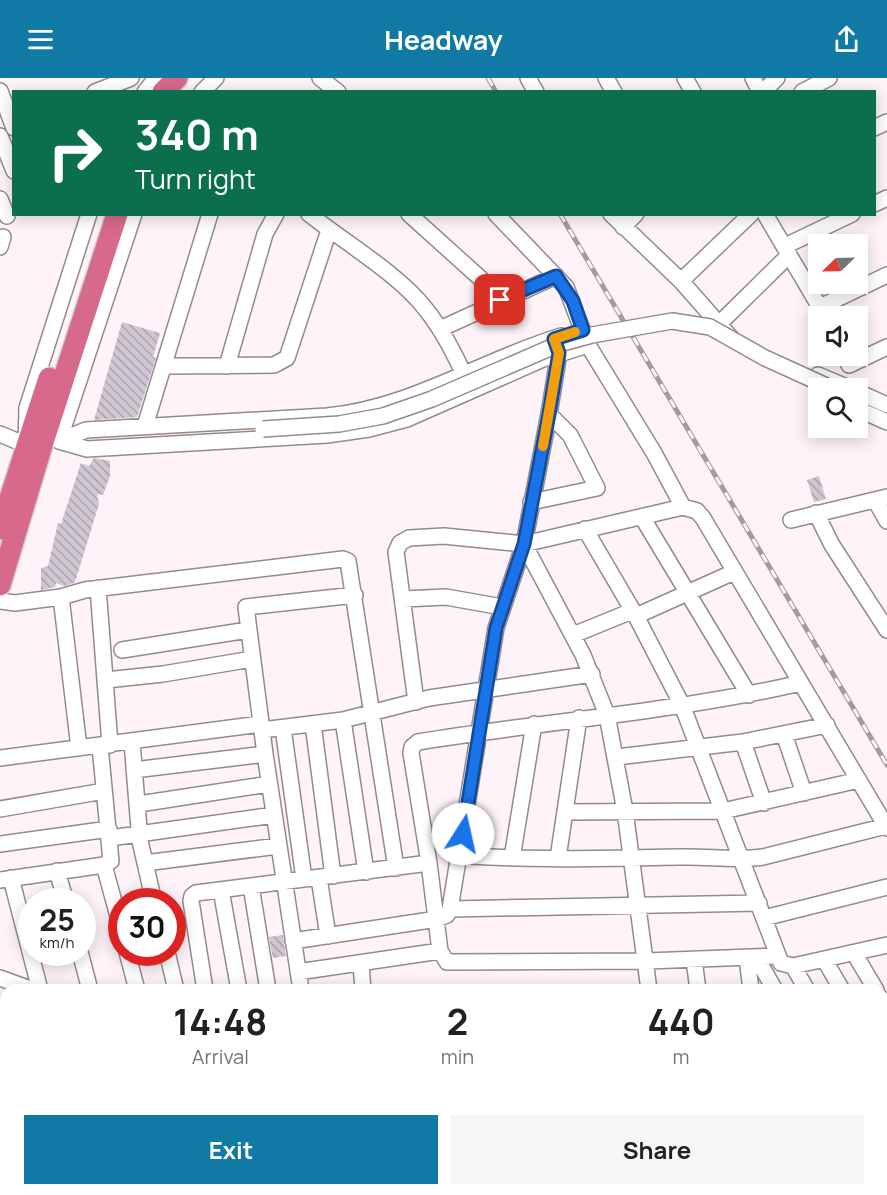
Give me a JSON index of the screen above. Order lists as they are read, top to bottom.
{
  "north": "bottom left",
  "page": {
    "header": "Headway",
    "turn": ["340 m", "Turn right"],
    "speed": "25 km/h",
    "limit": "30",
    "eta": [
      "14:48",
      "Arrival",
      "2",
      "min",
      "440",
      "m"
    ],
    "buttons": ["Exit", "Share"]
  }
}
